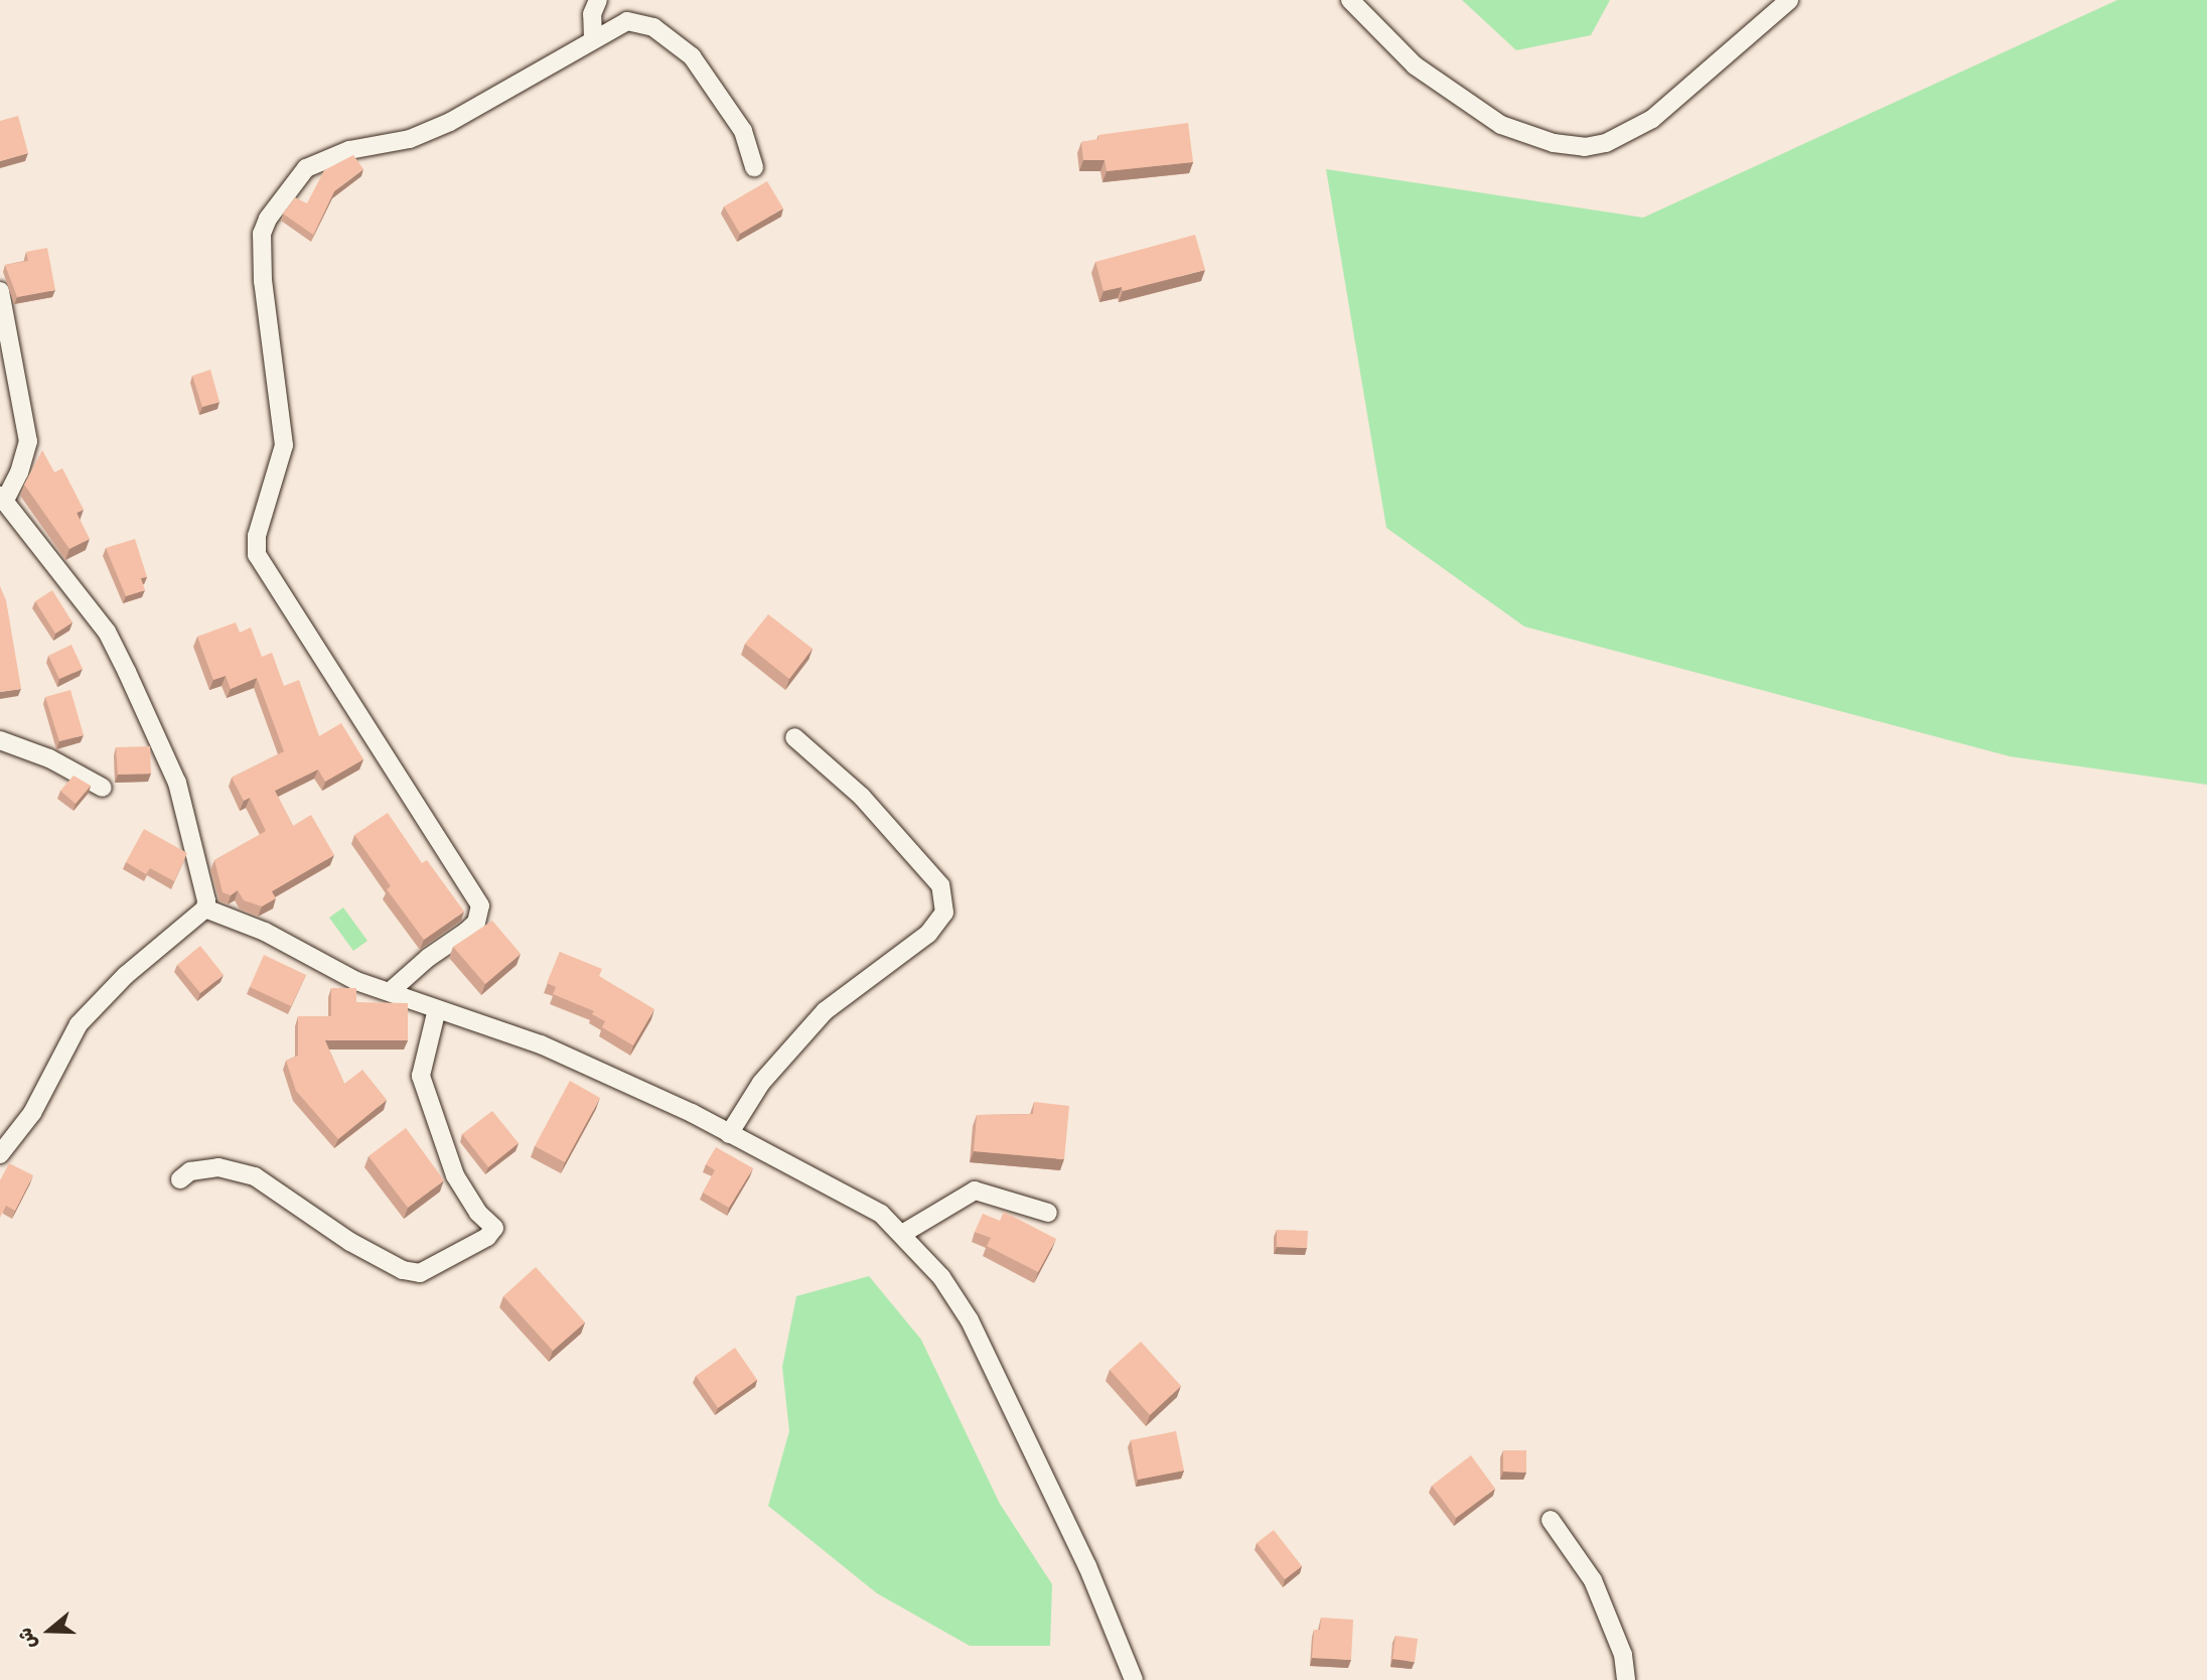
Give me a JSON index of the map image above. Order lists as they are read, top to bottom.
{
  "north": "left"
}
